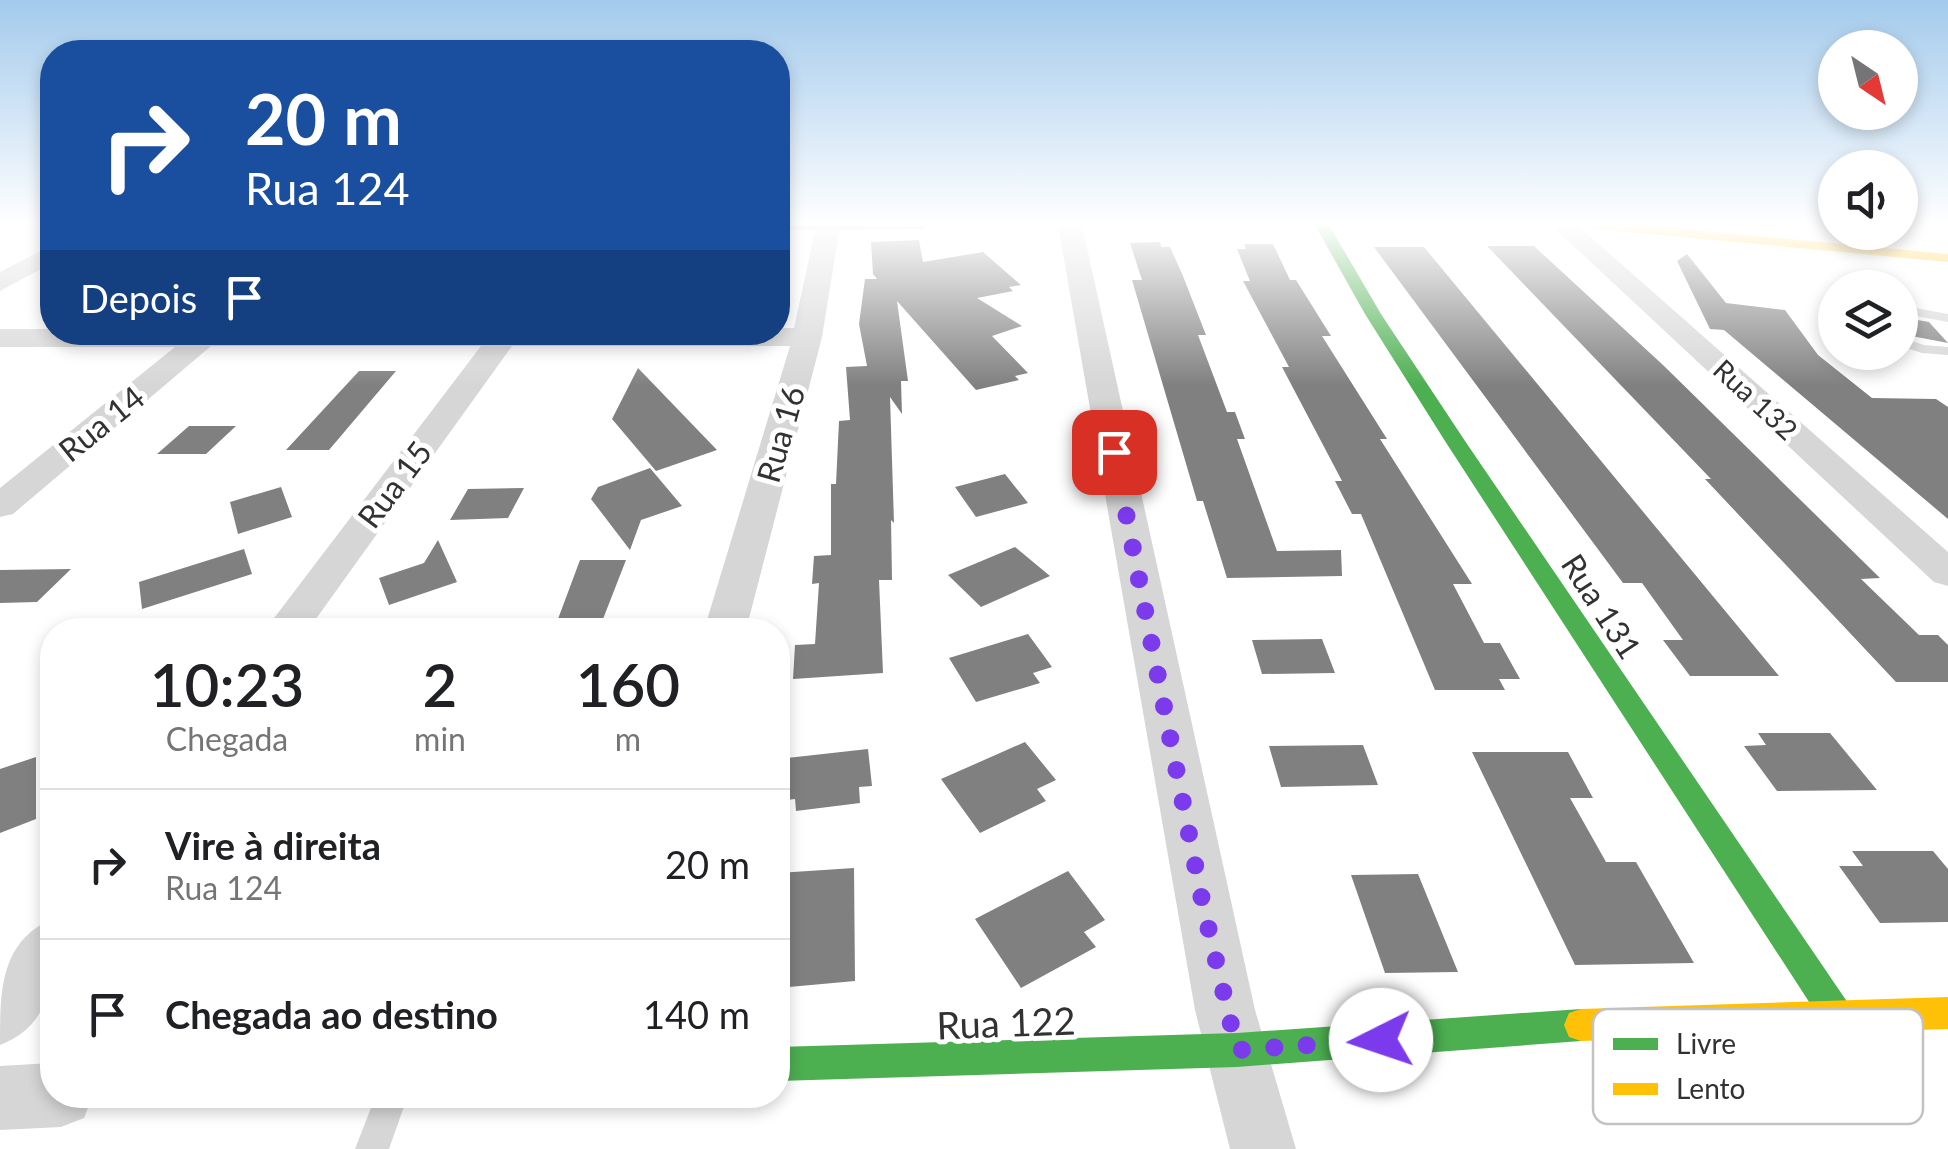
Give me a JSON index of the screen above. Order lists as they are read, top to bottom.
{
  "streets": {
    "street": [
      "Rua 132",
      "Rua 14",
      "Rua 16",
      "Rua 15",
      "Rua 131",
      "Rua 122"
    ]
  },
  "legend": ["Livre", "Lento"],
  "north": "bottom right",
  "page": {
    "turn": ["20 m", "Rua 124"],
    "then": "Depois",
    "eta": [
      "10:23",
      "Chegada",
      "2",
      "min",
      "160",
      "m"
    ],
    "list": [
      {
        "name": "Vire à direita",
        "note": "Rua 124",
        "value": "20 m"
      },
      {
        "name": "Chegada ao destino",
        "value": "140 m"
      }
    ]
  }
}
